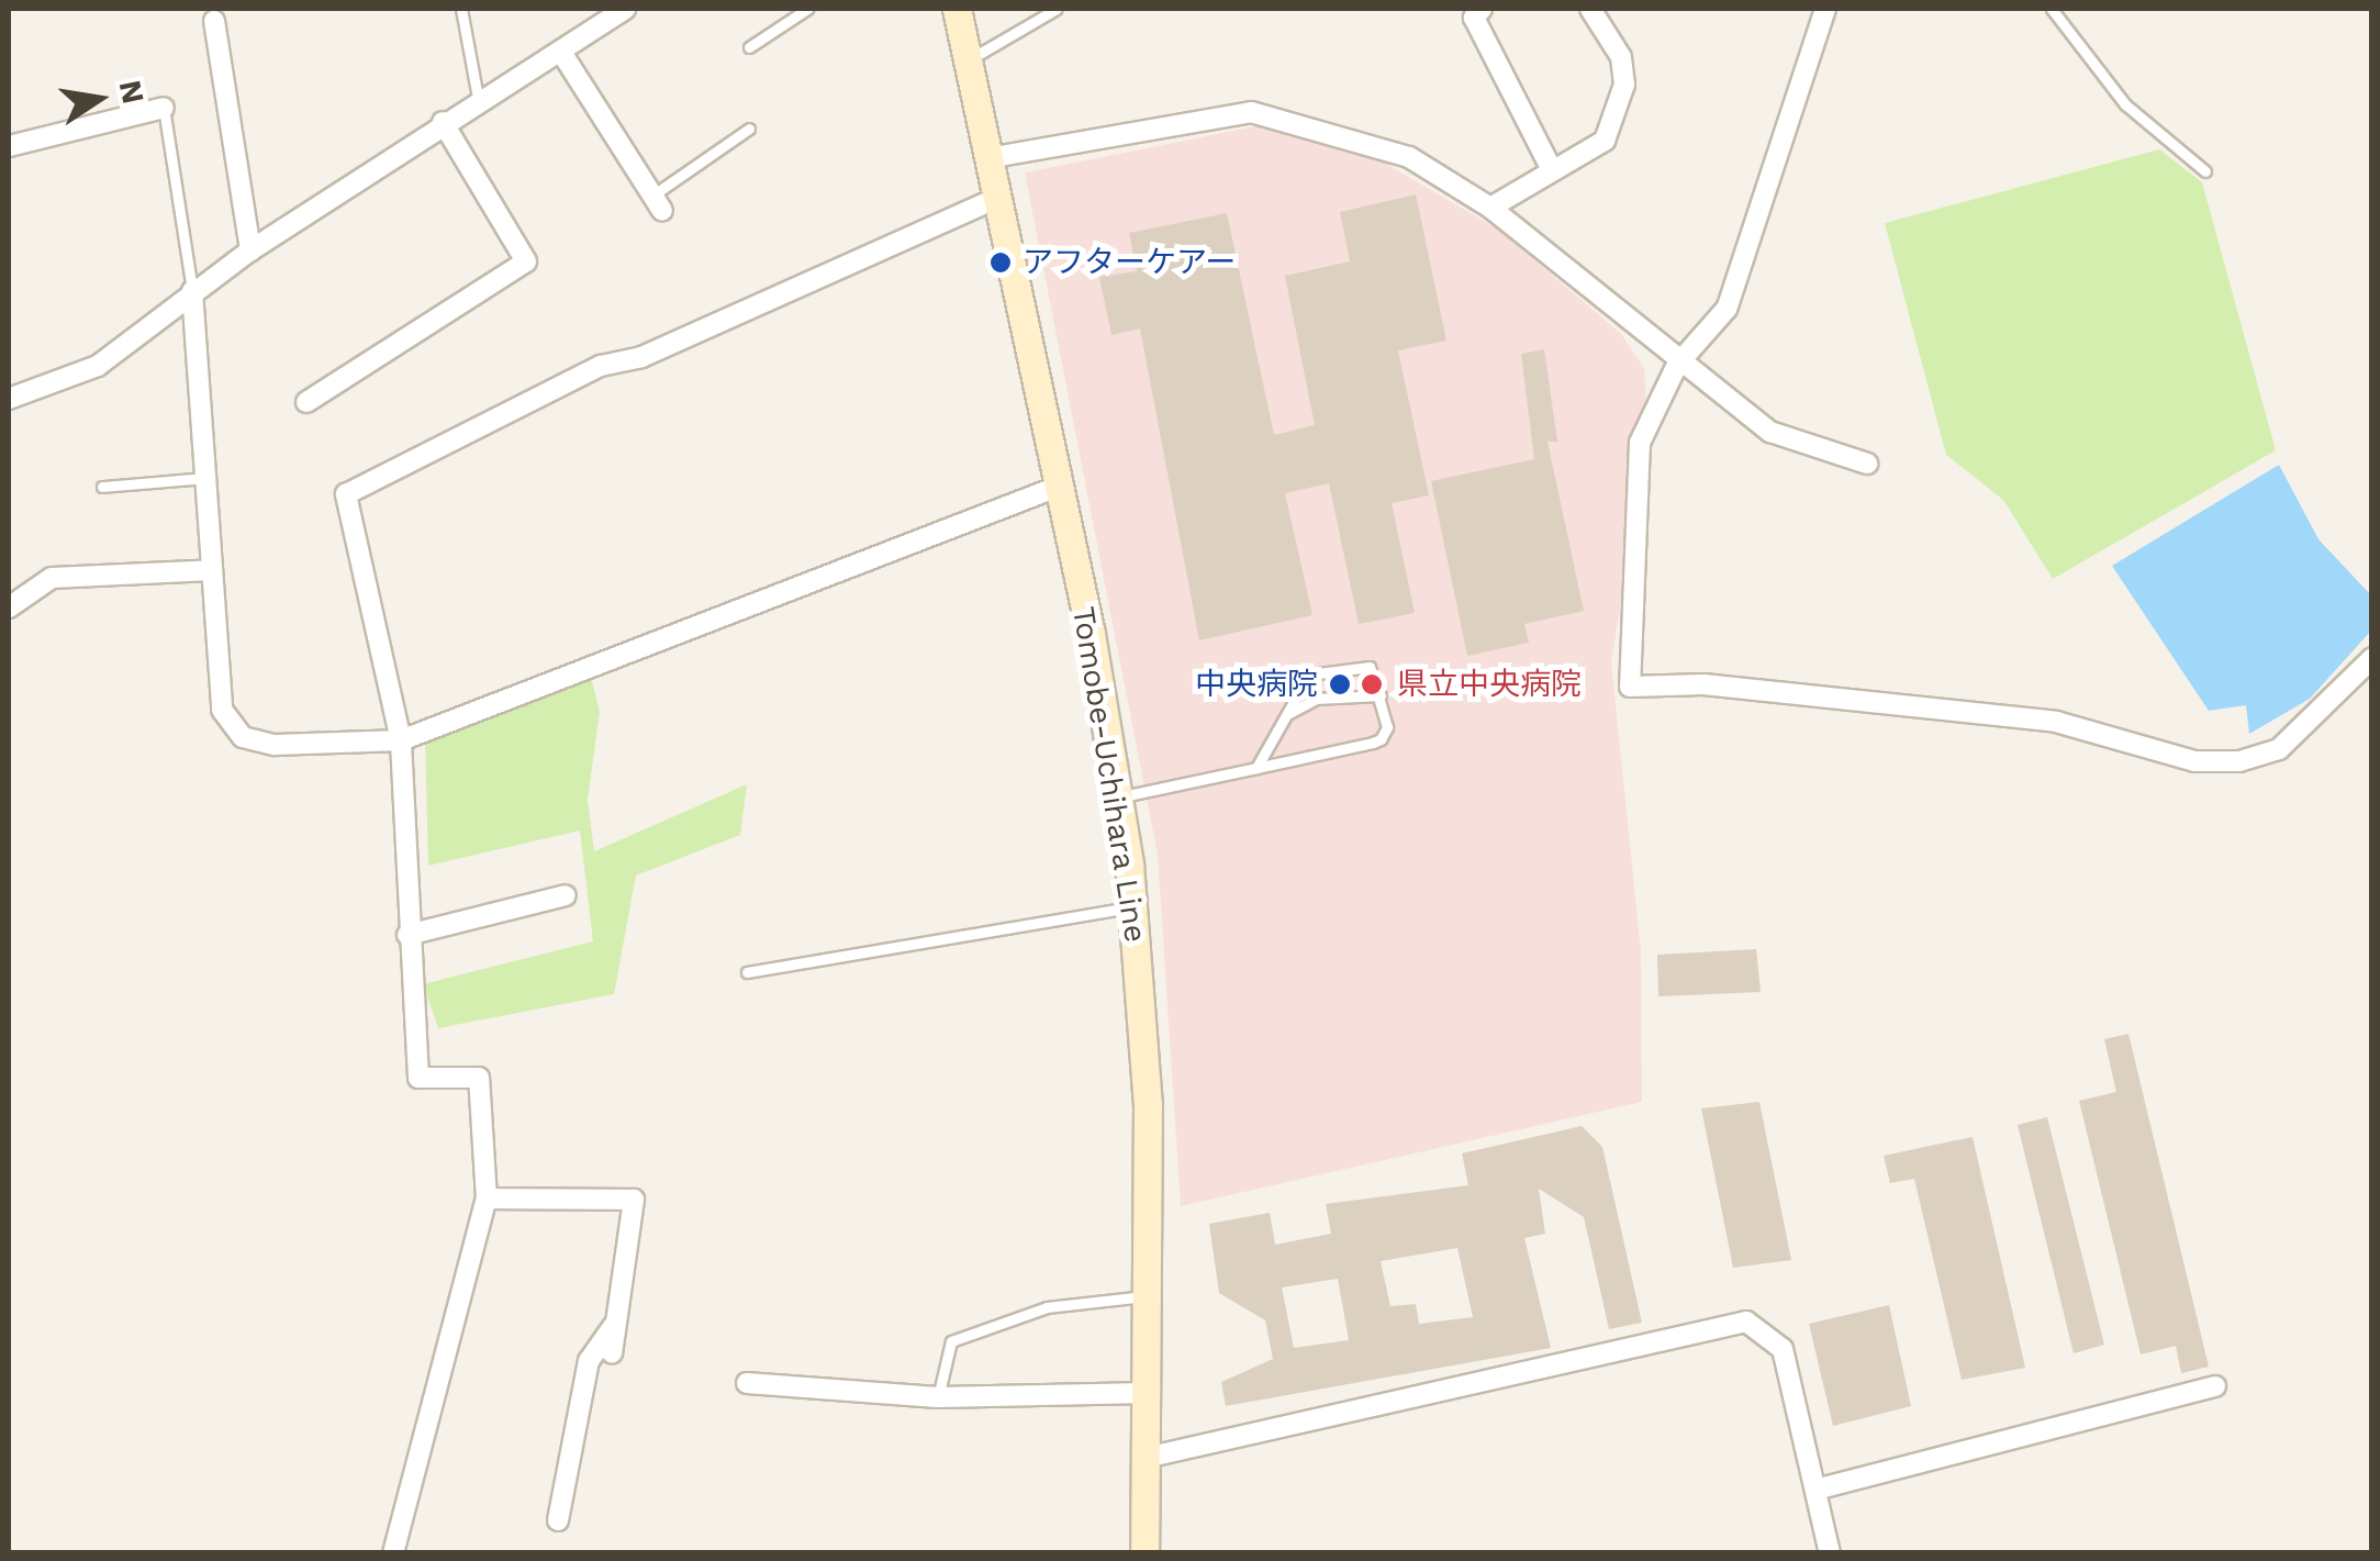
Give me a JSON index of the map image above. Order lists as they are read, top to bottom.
{
  "streets": {
    "main road": ["Tomobe-Uchihara Line"]
  },
  "places": ["アフターケアー", "中央病院", "県立中央病院"],
  "north": "right"
}
